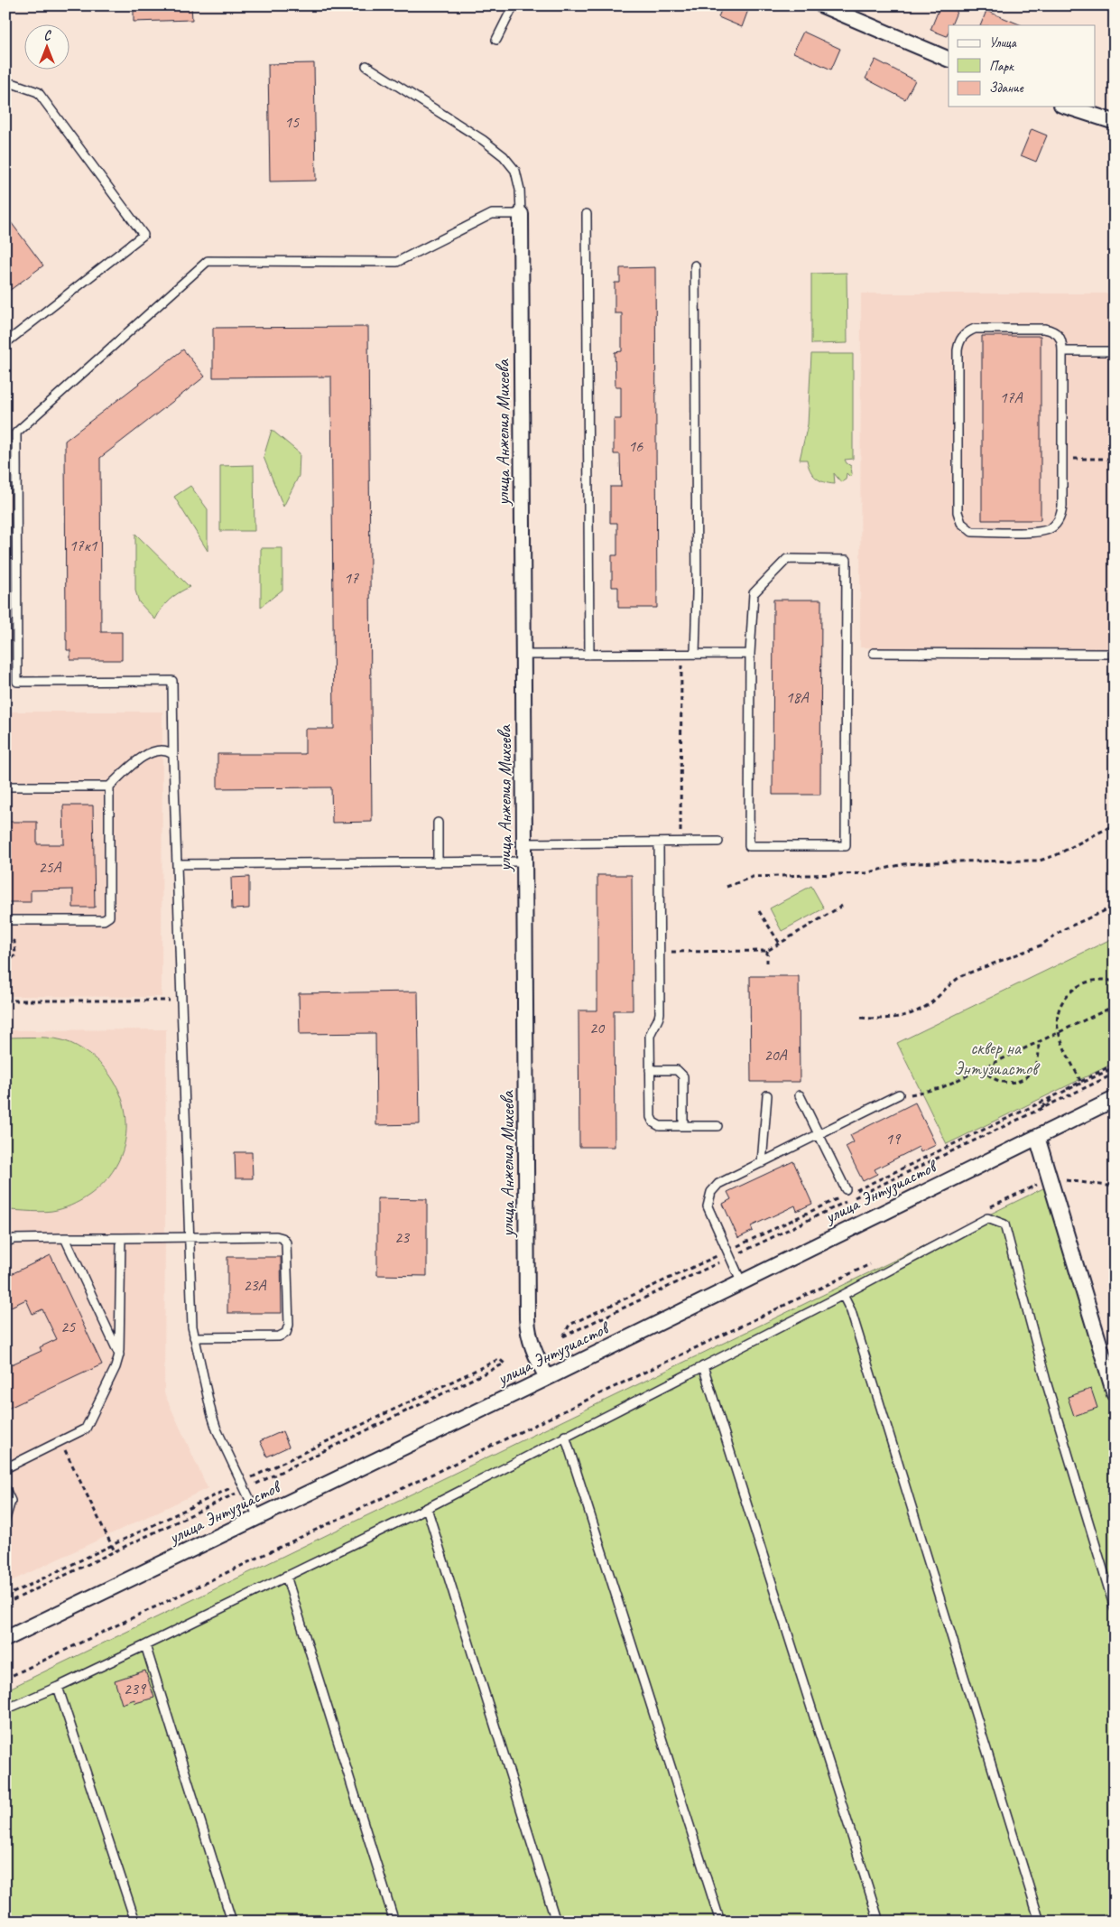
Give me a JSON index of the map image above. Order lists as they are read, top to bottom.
{
  "streets": {
    "street": ["улица Анжелия Михеева", "улица Энтузиастов"]
  },
  "crossings": [
    ["улица Анжелия Михеева", "улица Энтузиастов"]
  ],
  "parks": ["сквер на Энтузиастов"],
  "house_numbers": [
    "15",
    "17А",
    "16",
    "17к1",
    "17",
    "18А",
    "25А",
    "20",
    "20А",
    "19",
    "23",
    "23А",
    "25",
    "239"
  ],
  "legend": ["Улица", "Парк", "Здание"],
  "north": "top"
}
